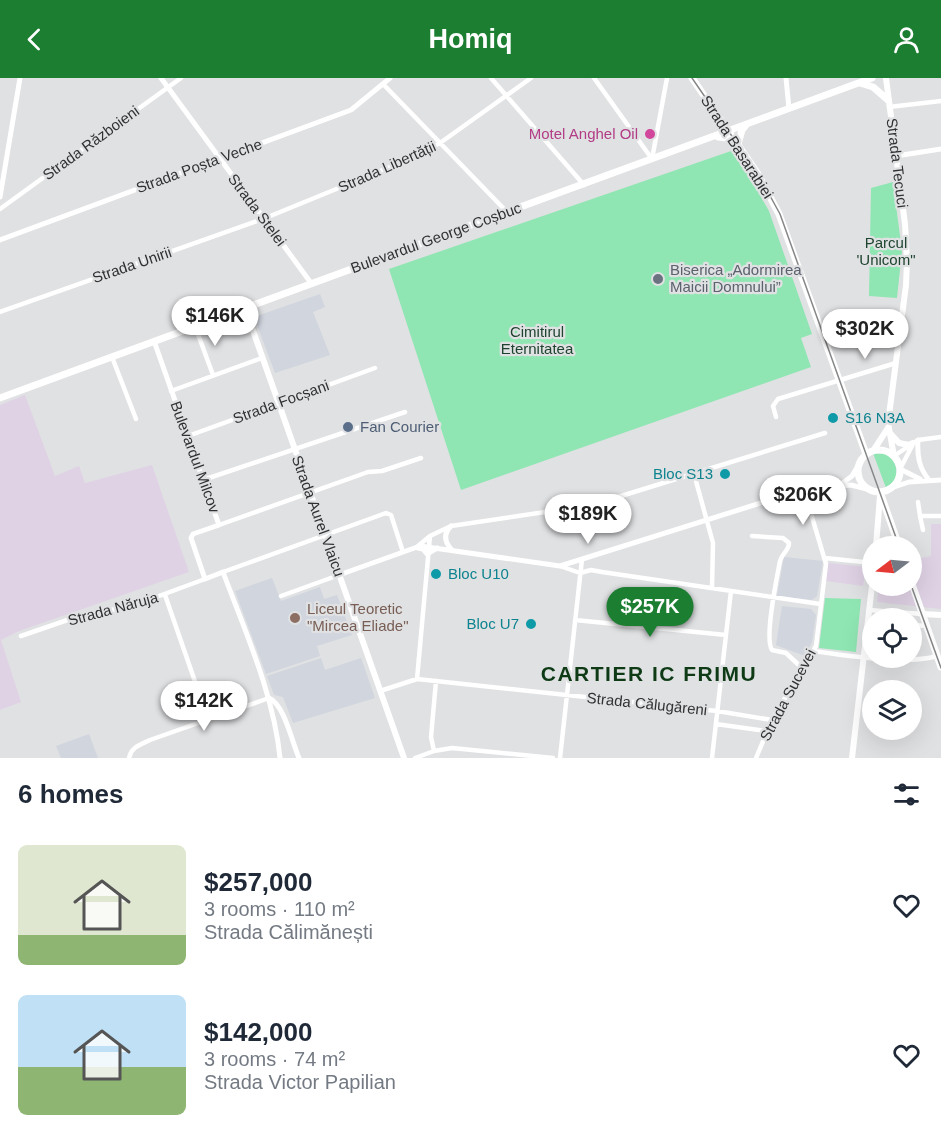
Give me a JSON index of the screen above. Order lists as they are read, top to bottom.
{
  "streets": {
    "main road": [
      "Strada Basarabiei",
      "Strada Tecuci",
      "Bulevardul George Coșbuc",
      "Strada Aurel Vlaicu"
    ],
    "street": [
      "Strada Războieni",
      "Strada Poșta Veche",
      "Strada Libertății",
      "Strada Stelei",
      "Strada Unirii",
      "Strada Focșani",
      "Bulevardul Milcov",
      "Strada Năruja",
      "Strada Sucevei",
      "Strada Călugăreni"
    ]
  },
  "crossings": [
    ["Strada Războieni", "Strada Stelei"],
    ["Strada Basarabiei", "Strada Tecuci"],
    ["Strada Basarabiei", "Bulevardul George Coșbuc"],
    ["Strada Poșta Veche", "Strada Stelei"],
    ["Strada Libertății", "Strada Stelei"],
    ["Strada Libertății", "Strada Unirii"],
    ["Strada Stelei", "Bulevardul George Coșbuc"],
    ["Strada Stelei", "Strada Unirii"],
    ["Bulevardul George Coșbuc", "Bulevardul Milcov"],
    ["Bulevardul George Coșbuc", "Strada Aurel Vlaicu"],
    ["Strada Focșani", "Bulevardul Milcov"],
    ["Strada Focșani", "Strada Aurel Vlaicu"],
    ["Bulevardul Milcov", "Strada Năruja"],
    ["Strada Aurel Vlaicu", "Strada Călugăreni"],
    ["Strada Sucevei", "Strada Călugăreni"]
  ],
  "districts": ["CARTIER IC FRIMU"],
  "parks": ["Parcul 'Unicom\"", "Cimitirul Eternitatea"],
  "places": [
    "Motel Anghel Oil",
    "Biserica „Adormirea Maicii Domnului”",
    "S16 N3A",
    "Fan Courier",
    "Bloc S13",
    "Bloc U10",
    "Liceul Teoretic \"Mircea Eliade\"",
    "Bloc U7"
  ],
  "north": "left",
  "page": {
    "header": "Homiq",
    "price": [
      "$146K",
      "$302K",
      "$206K",
      "$189K",
      "$257K",
      "$142K"
    ],
    "heading": "6 homes",
    "list": [
      {
        "name": "$257,000",
        "note": "3 rooms · 110 m² · Strada Călimănești"
      },
      {
        "name": "$142,000",
        "note": "3 rooms · 74 m² · Strada Victor Papilian"
      }
    ]
  }
}
